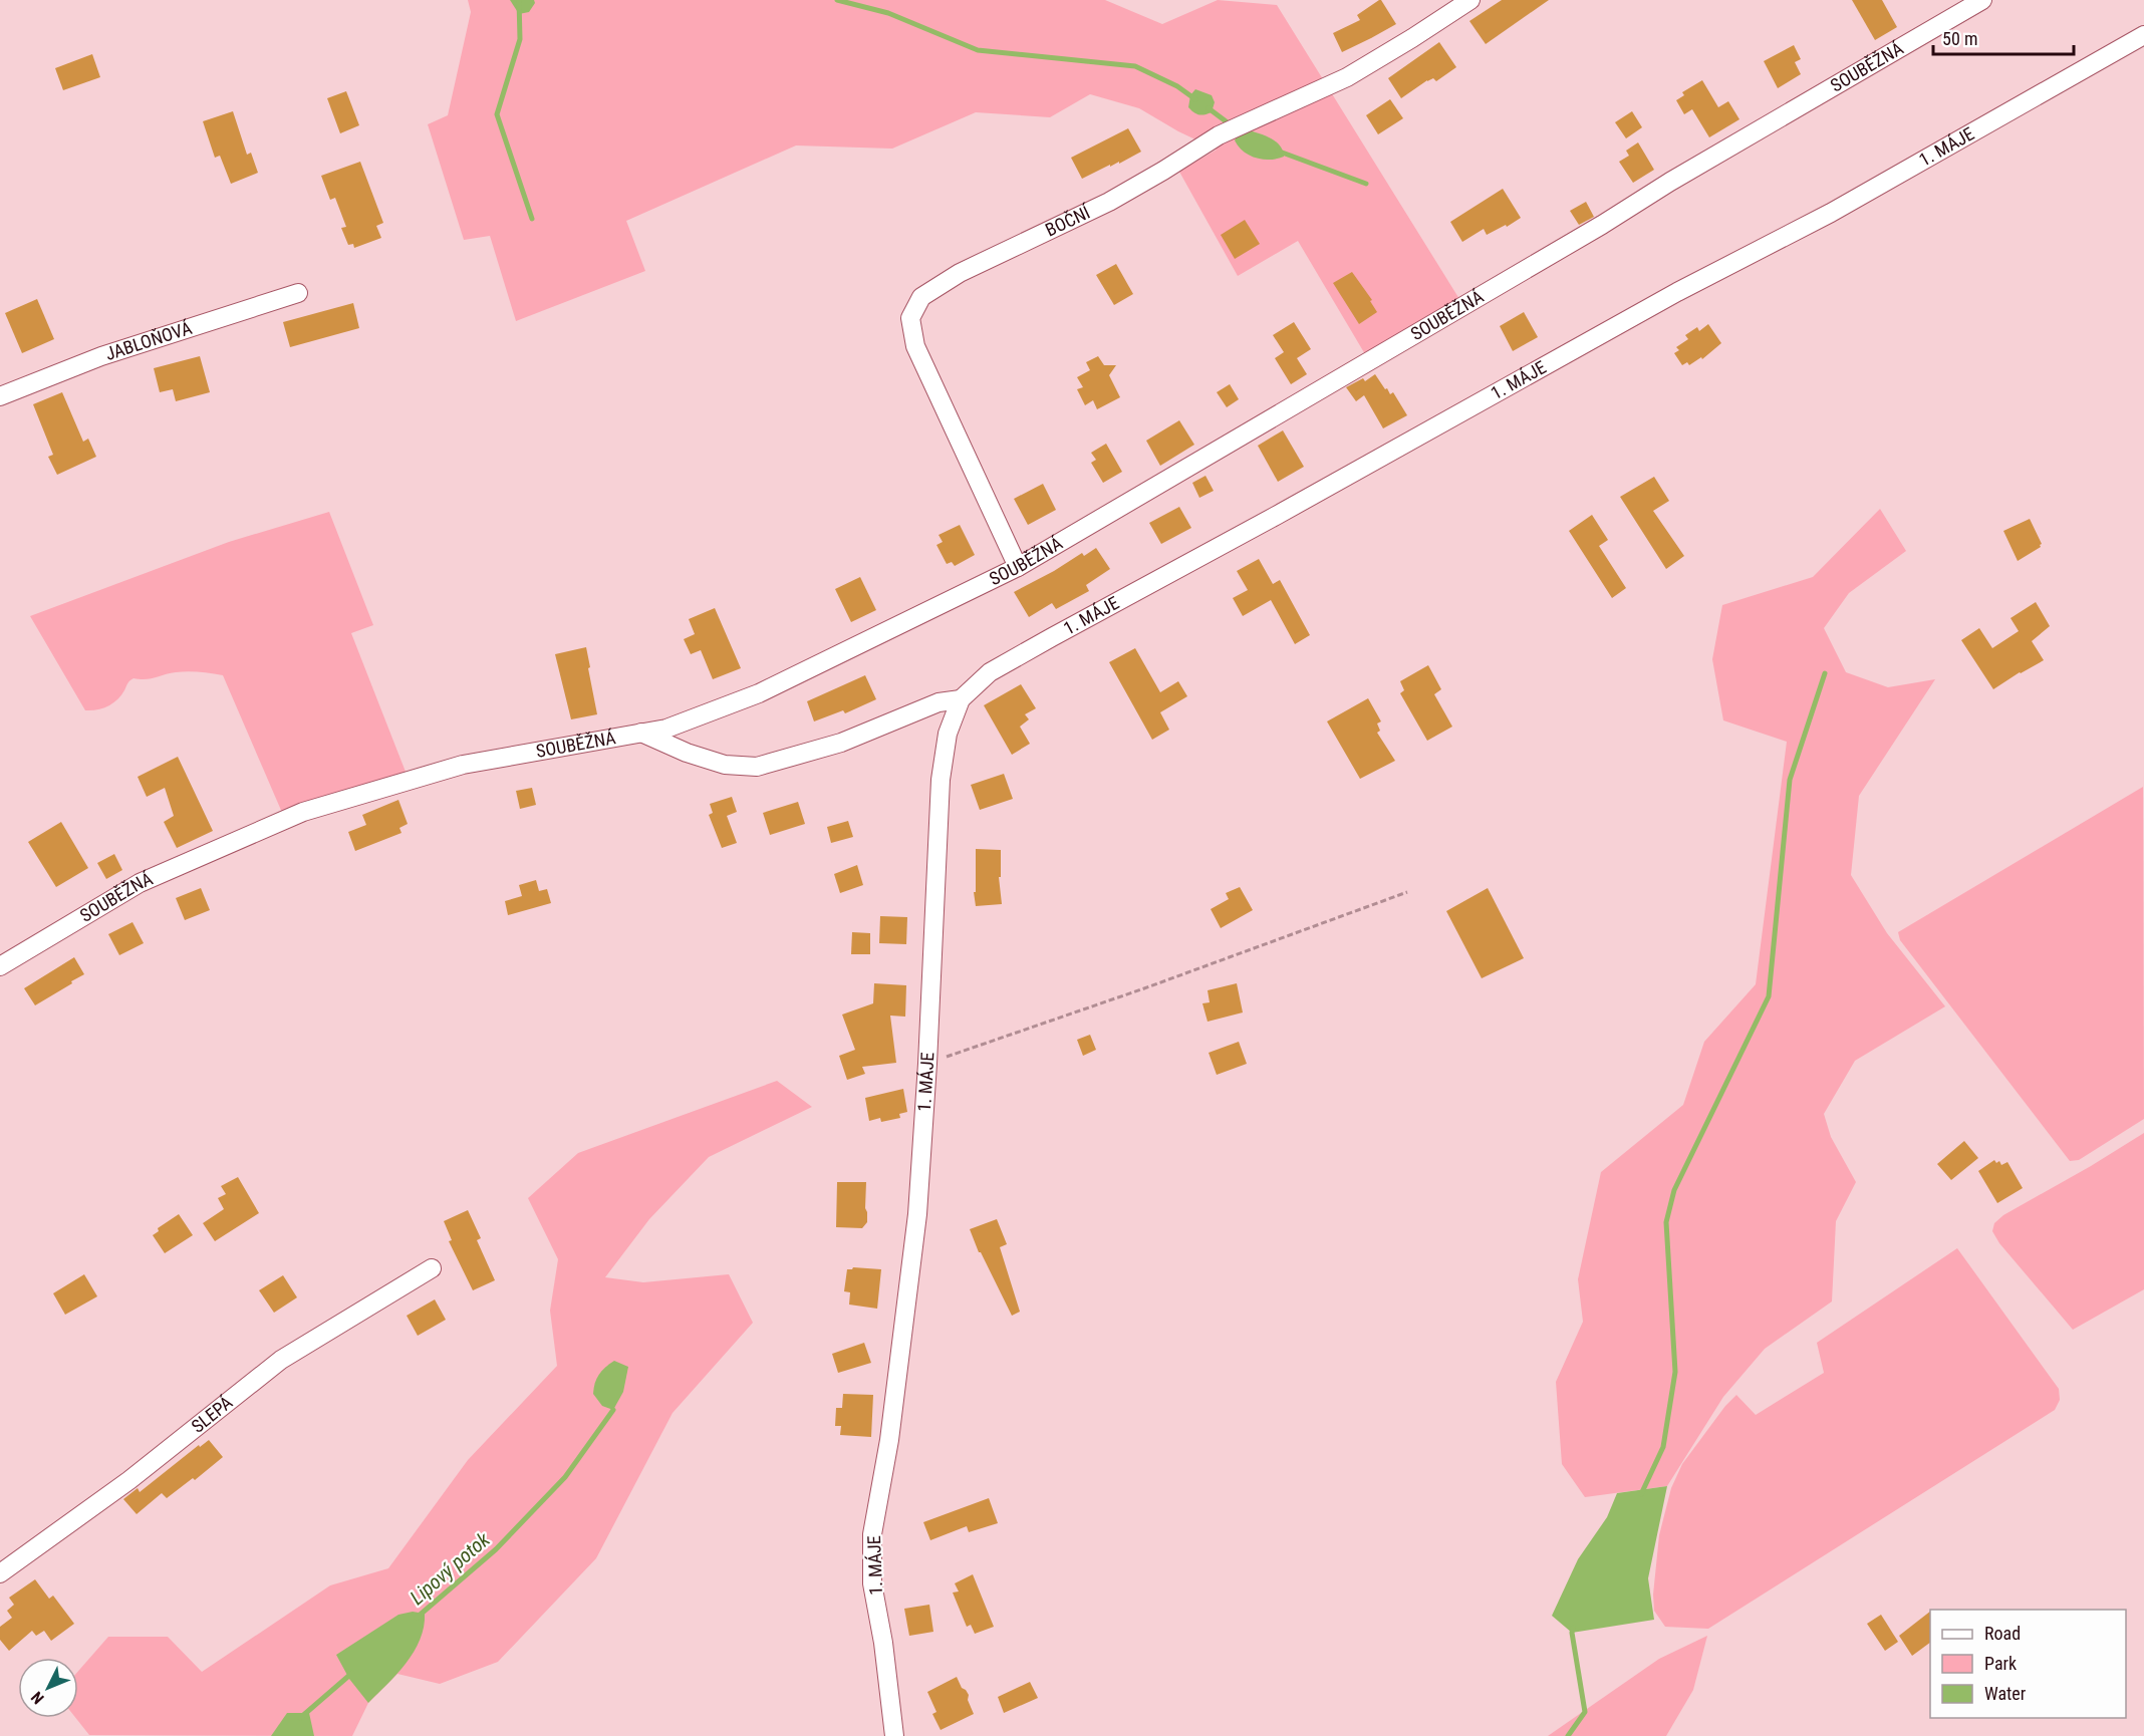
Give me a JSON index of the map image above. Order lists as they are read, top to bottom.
{
  "streets": {
    "street": [
      "SOUBĚŽNÁ",
      "1. MÁJE",
      "BOČNÍ",
      "JABLOŇOVÁ",
      "SLEPÁ"
    ]
  },
  "crossings": [
    ["SOUBĚŽNÁ", "BOČNÍ"]
  ],
  "water": ["Lipový potok"],
  "legend": ["Road", "Park", "Water"],
  "scale_bar": "50 m",
  "north": "bottom left"
}
